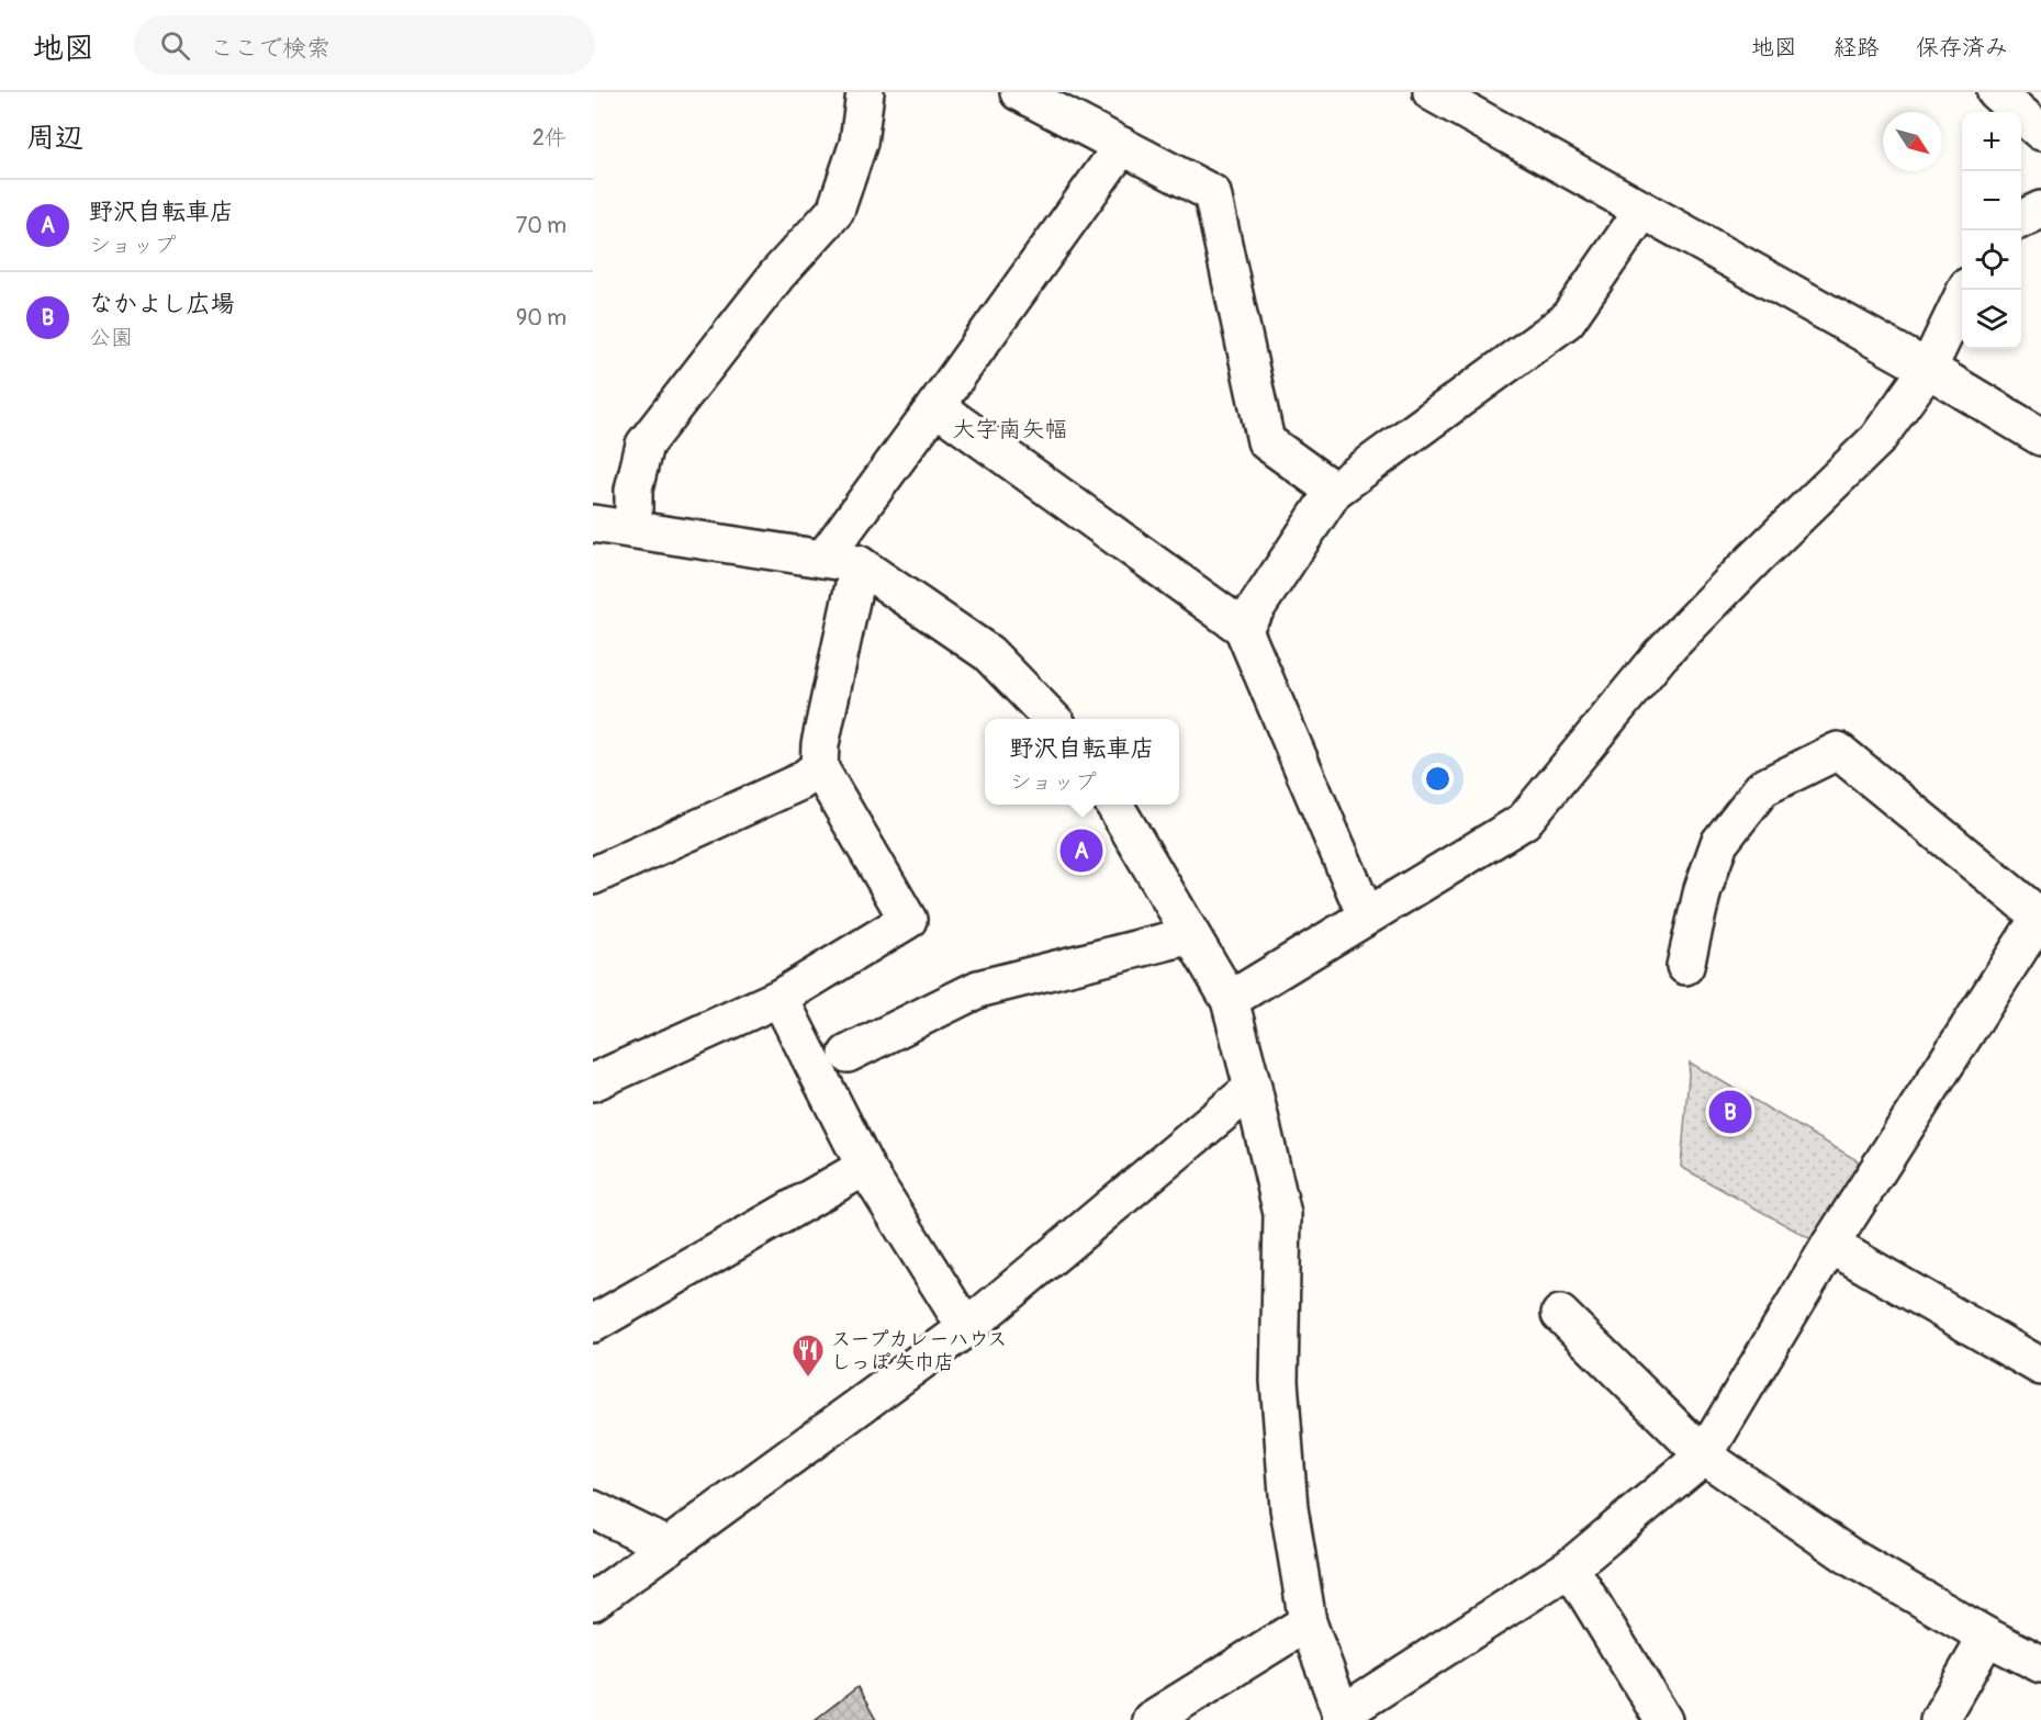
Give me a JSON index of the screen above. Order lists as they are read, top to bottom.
{
  "districts": ["大字南矢幅"],
  "places": {
    "restaurant": ["スープカレーハウス しっぽ 矢巾店"]
  },
  "north": "bottom right",
  "page": {
    "header": "地図",
    "search": "ここで検索",
    "nav": ["地図", "経路", "保存済み"],
    "heading": ["周辺", "2件"],
    "map_buttons": ["+", "−"],
    "list": [
      {
        "mark": "A",
        "name": "野沢自転車店",
        "note": "ショップ",
        "value": "70 m"
      },
      {
        "mark": "B",
        "name": "なかよし広場",
        "note": "公園",
        "value": "90 m"
      }
    ],
    "popup": ["野沢自転車店", "ショップ"],
    "pins": ["A", "B"]
  }
}
